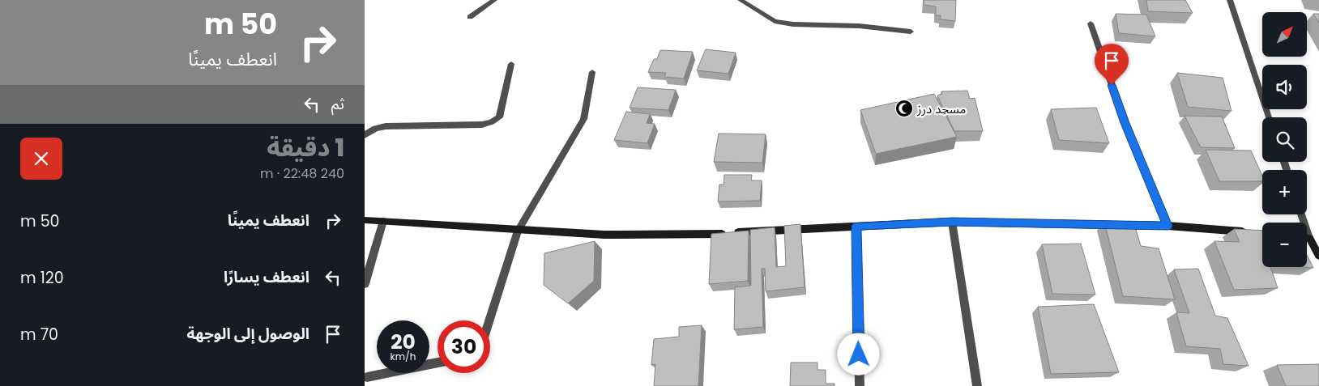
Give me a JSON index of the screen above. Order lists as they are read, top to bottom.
{
  "places": {
    "mosque": ["مسجد درز"]
  },
  "north": "top right",
  "page": {
    "turn": ["50 m", "انعطف يمينًا"],
    "map_buttons": ["+", "−"],
    "then": "ثم",
    "heading": ["1 دقيقة", "240 m · 22:48"],
    "list": [
      {
        "name": "انعطف يمينًا",
        "value": "50 m"
      },
      {
        "name": "انعطف يسارًا",
        "value": "120 m"
      },
      {
        "name": "الوصول إلى الوجهة",
        "value": "70 m"
      }
    ],
    "speed": "20 km/h",
    "limit": "30"
  }
}
